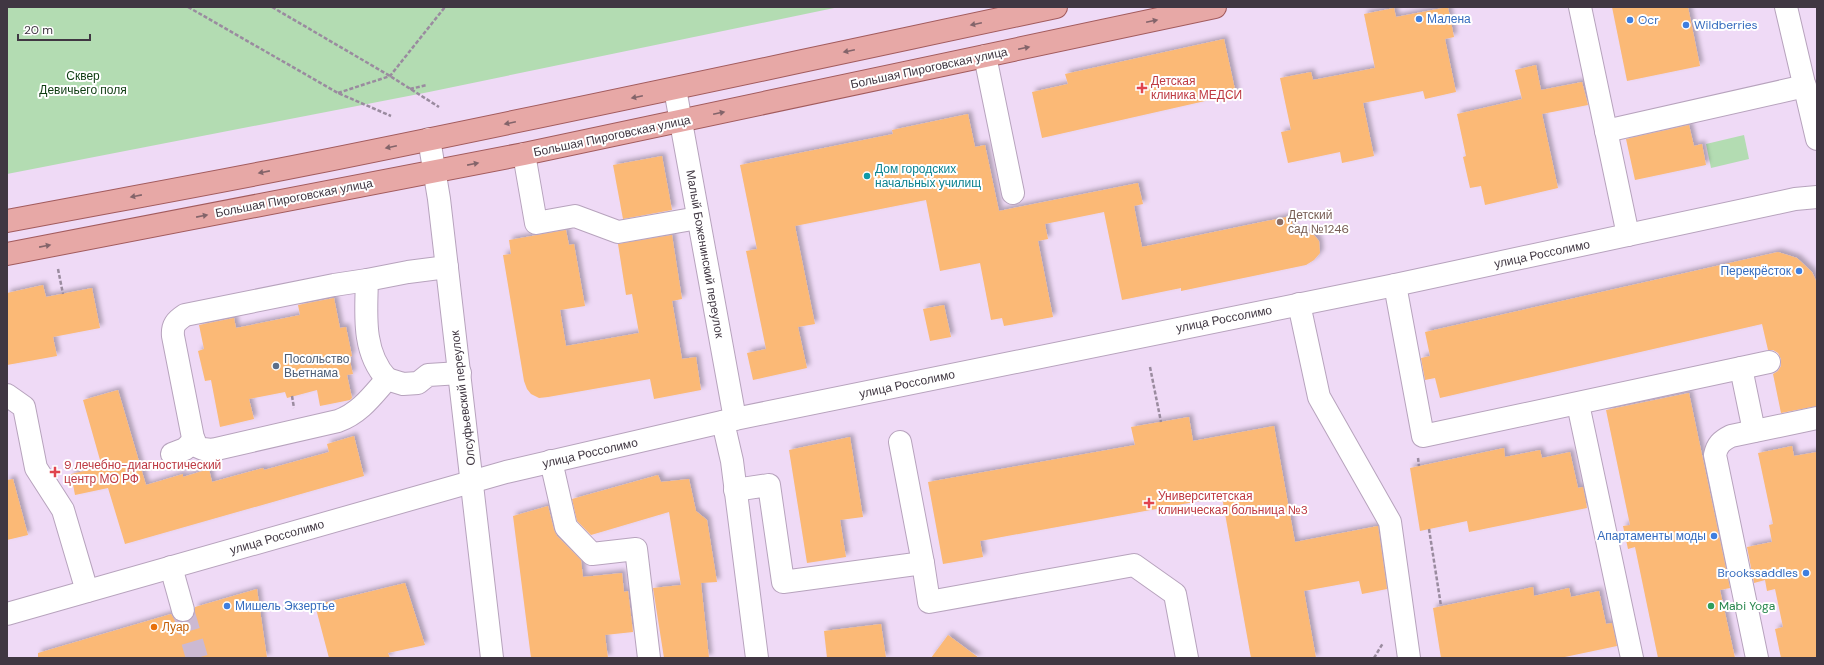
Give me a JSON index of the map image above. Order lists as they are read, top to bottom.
{
  "streets": {
    "main road": ["Большая Пироговская улица"],
    "street": ["Малый Боженинский переулок", "улица Россолимо", "Олсуфьевский переулок"]
  },
  "crossings": [
    ["Большая Пироговская улица", "Малый Боженинский переулок"],
    ["Большая Пироговская улица", "Олсуфьевский переулок"],
    ["Малый Боженинский переулок", "улица Россолимо"],
    ["улица Россолимо", "Олсуфьевский переулок"]
  ],
  "parks": ["Сквер Девичьего поля"],
  "places": {
    "other": [
      "Малена",
      "Ocr",
      "Wildberries",
      "Дом городских начальных училищ",
      "Детский сад №1246",
      "Перекрёсток",
      "Посольство Вьетнама",
      "Апартаменты моды",
      "Brookssaddles",
      "Мишель Экзертье",
      "Mabi Yoga",
      "Луар"
    ],
    "health": ["Детская клиника МЕДСИ", "9 лечебно-диагностический центр МО РФ", "Университетская клиническая больница №3"]
  },
  "scale_bar": "20 m"
}
